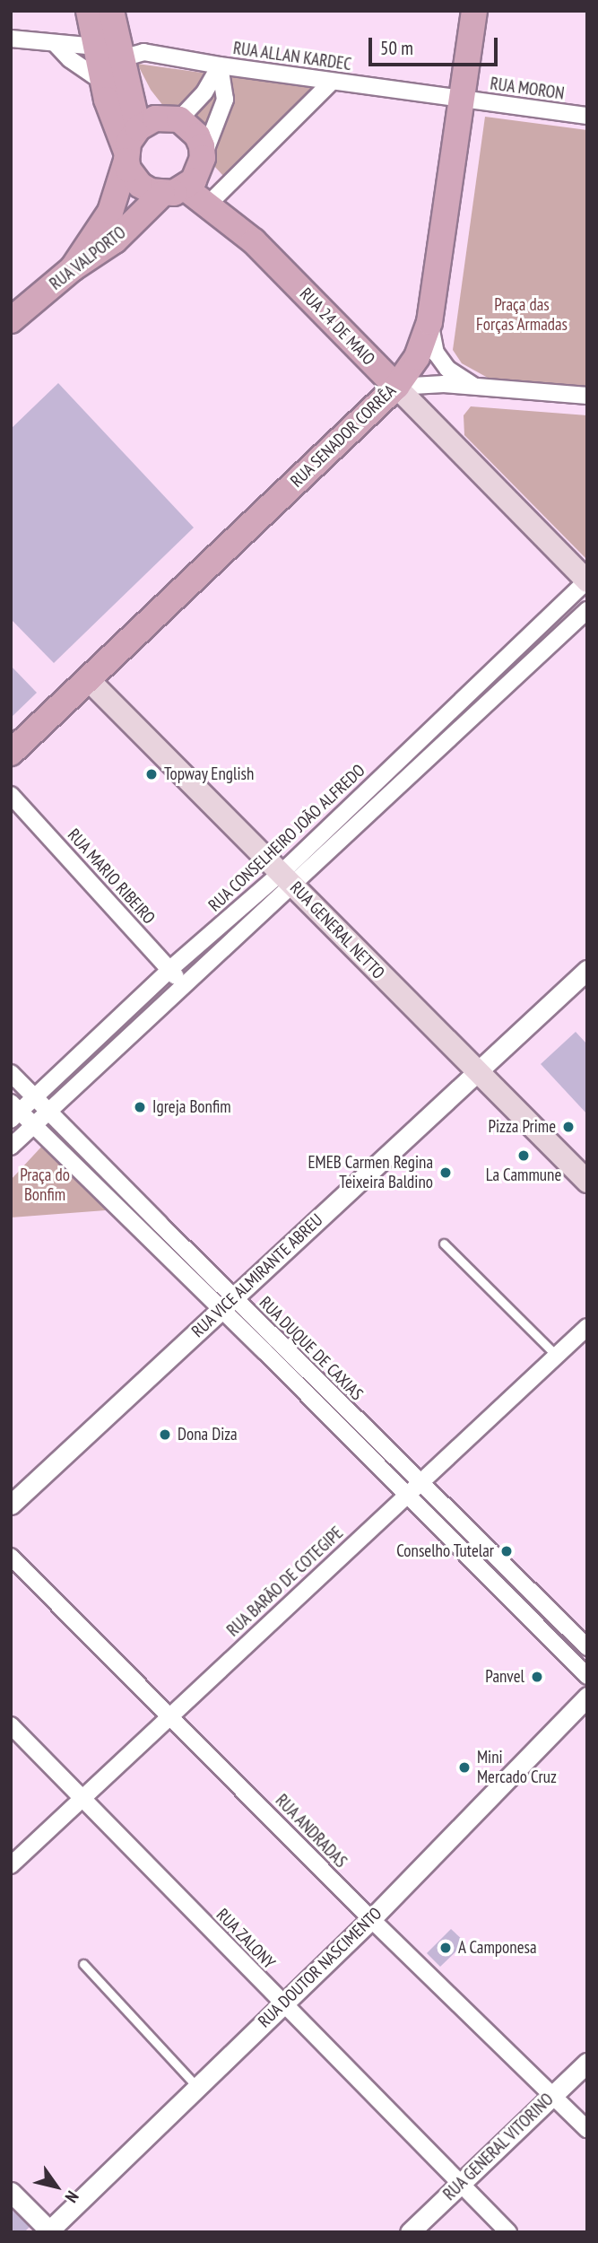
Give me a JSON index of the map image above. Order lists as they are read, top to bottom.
{
  "streets": {
    "main road": [
      "RUA VALPORTO",
      "RUA 24 DE MAIO",
      "RUA SENADOR CORRÊA",
      "RUA GENERAL NETTO"
    ],
    "street": [
      "RUA ALLAN KARDEC",
      "RUA MORON",
      "RUA CONSELHEIRO JOÃO ALFREDO",
      "RUA MARIO RIBEIRO",
      "RUA VICE ALMIRANTE ABREU",
      "RUA DUQUE DE CAXIAS",
      "RUA BARÃO DE COTEGIPE",
      "RUA ANDRADAS",
      "RUA ZALONY",
      "RUA DOUTOR NASCIMENTO",
      "RUA GENERAL VITORINO"
    ]
  },
  "crossings": [
    ["RUA ALLAN KARDEC", "RUA MORON"],
    ["RUA ALLAN KARDEC", "RUA SENADOR CORRÊA"],
    ["RUA MORON", "RUA SENADOR CORRÊA"],
    ["RUA VALPORTO", "RUA 24 DE MAIO"],
    ["RUA 24 DE MAIO", "RUA SENADOR CORRÊA"],
    ["RUA 24 DE MAIO", "RUA CONSELHEIRO JOÃO ALFREDO"],
    ["RUA SENADOR CORRÊA", "RUA GENERAL NETTO"],
    ["RUA CONSELHEIRO JOÃO ALFREDO", "RUA MARIO RIBEIRO"],
    ["RUA CONSELHEIRO JOÃO ALFREDO", "RUA GENERAL NETTO"],
    ["RUA CONSELHEIRO JOÃO ALFREDO", "RUA DUQUE DE CAXIAS"],
    ["RUA GENERAL NETTO", "RUA VICE ALMIRANTE ABREU"],
    ["RUA VICE ALMIRANTE ABREU", "RUA DUQUE DE CAXIAS"],
    ["RUA DUQUE DE CAXIAS", "RUA BARÃO DE COTEGIPE"],
    ["RUA BARÃO DE COTEGIPE", "RUA ANDRADAS"],
    ["RUA BARÃO DE COTEGIPE", "RUA ZALONY"],
    ["RUA ANDRADAS", "RUA DOUTOR NASCIMENTO"],
    ["RUA ANDRADAS", "RUA GENERAL VITORINO"],
    ["RUA ZALONY", "RUA DOUTOR NASCIMENTO"],
    ["RUA ZALONY", "RUA GENERAL VITORINO"]
  ],
  "parks": ["Praça das Forças Armadas", "Praça do Bonfim"],
  "places": [
    "Topway English",
    "Igreja Bonfim",
    "Pizza Prime",
    "La Cammune",
    "EMEB Carmen Regina Teixeira Baldino",
    "Dona Diza",
    "Conselho Tutelar",
    "Panvel",
    "Mini Mercado Cruz",
    "A Camponesa"
  ],
  "scale_bar": "50 m",
  "north": "bottom right"
}
